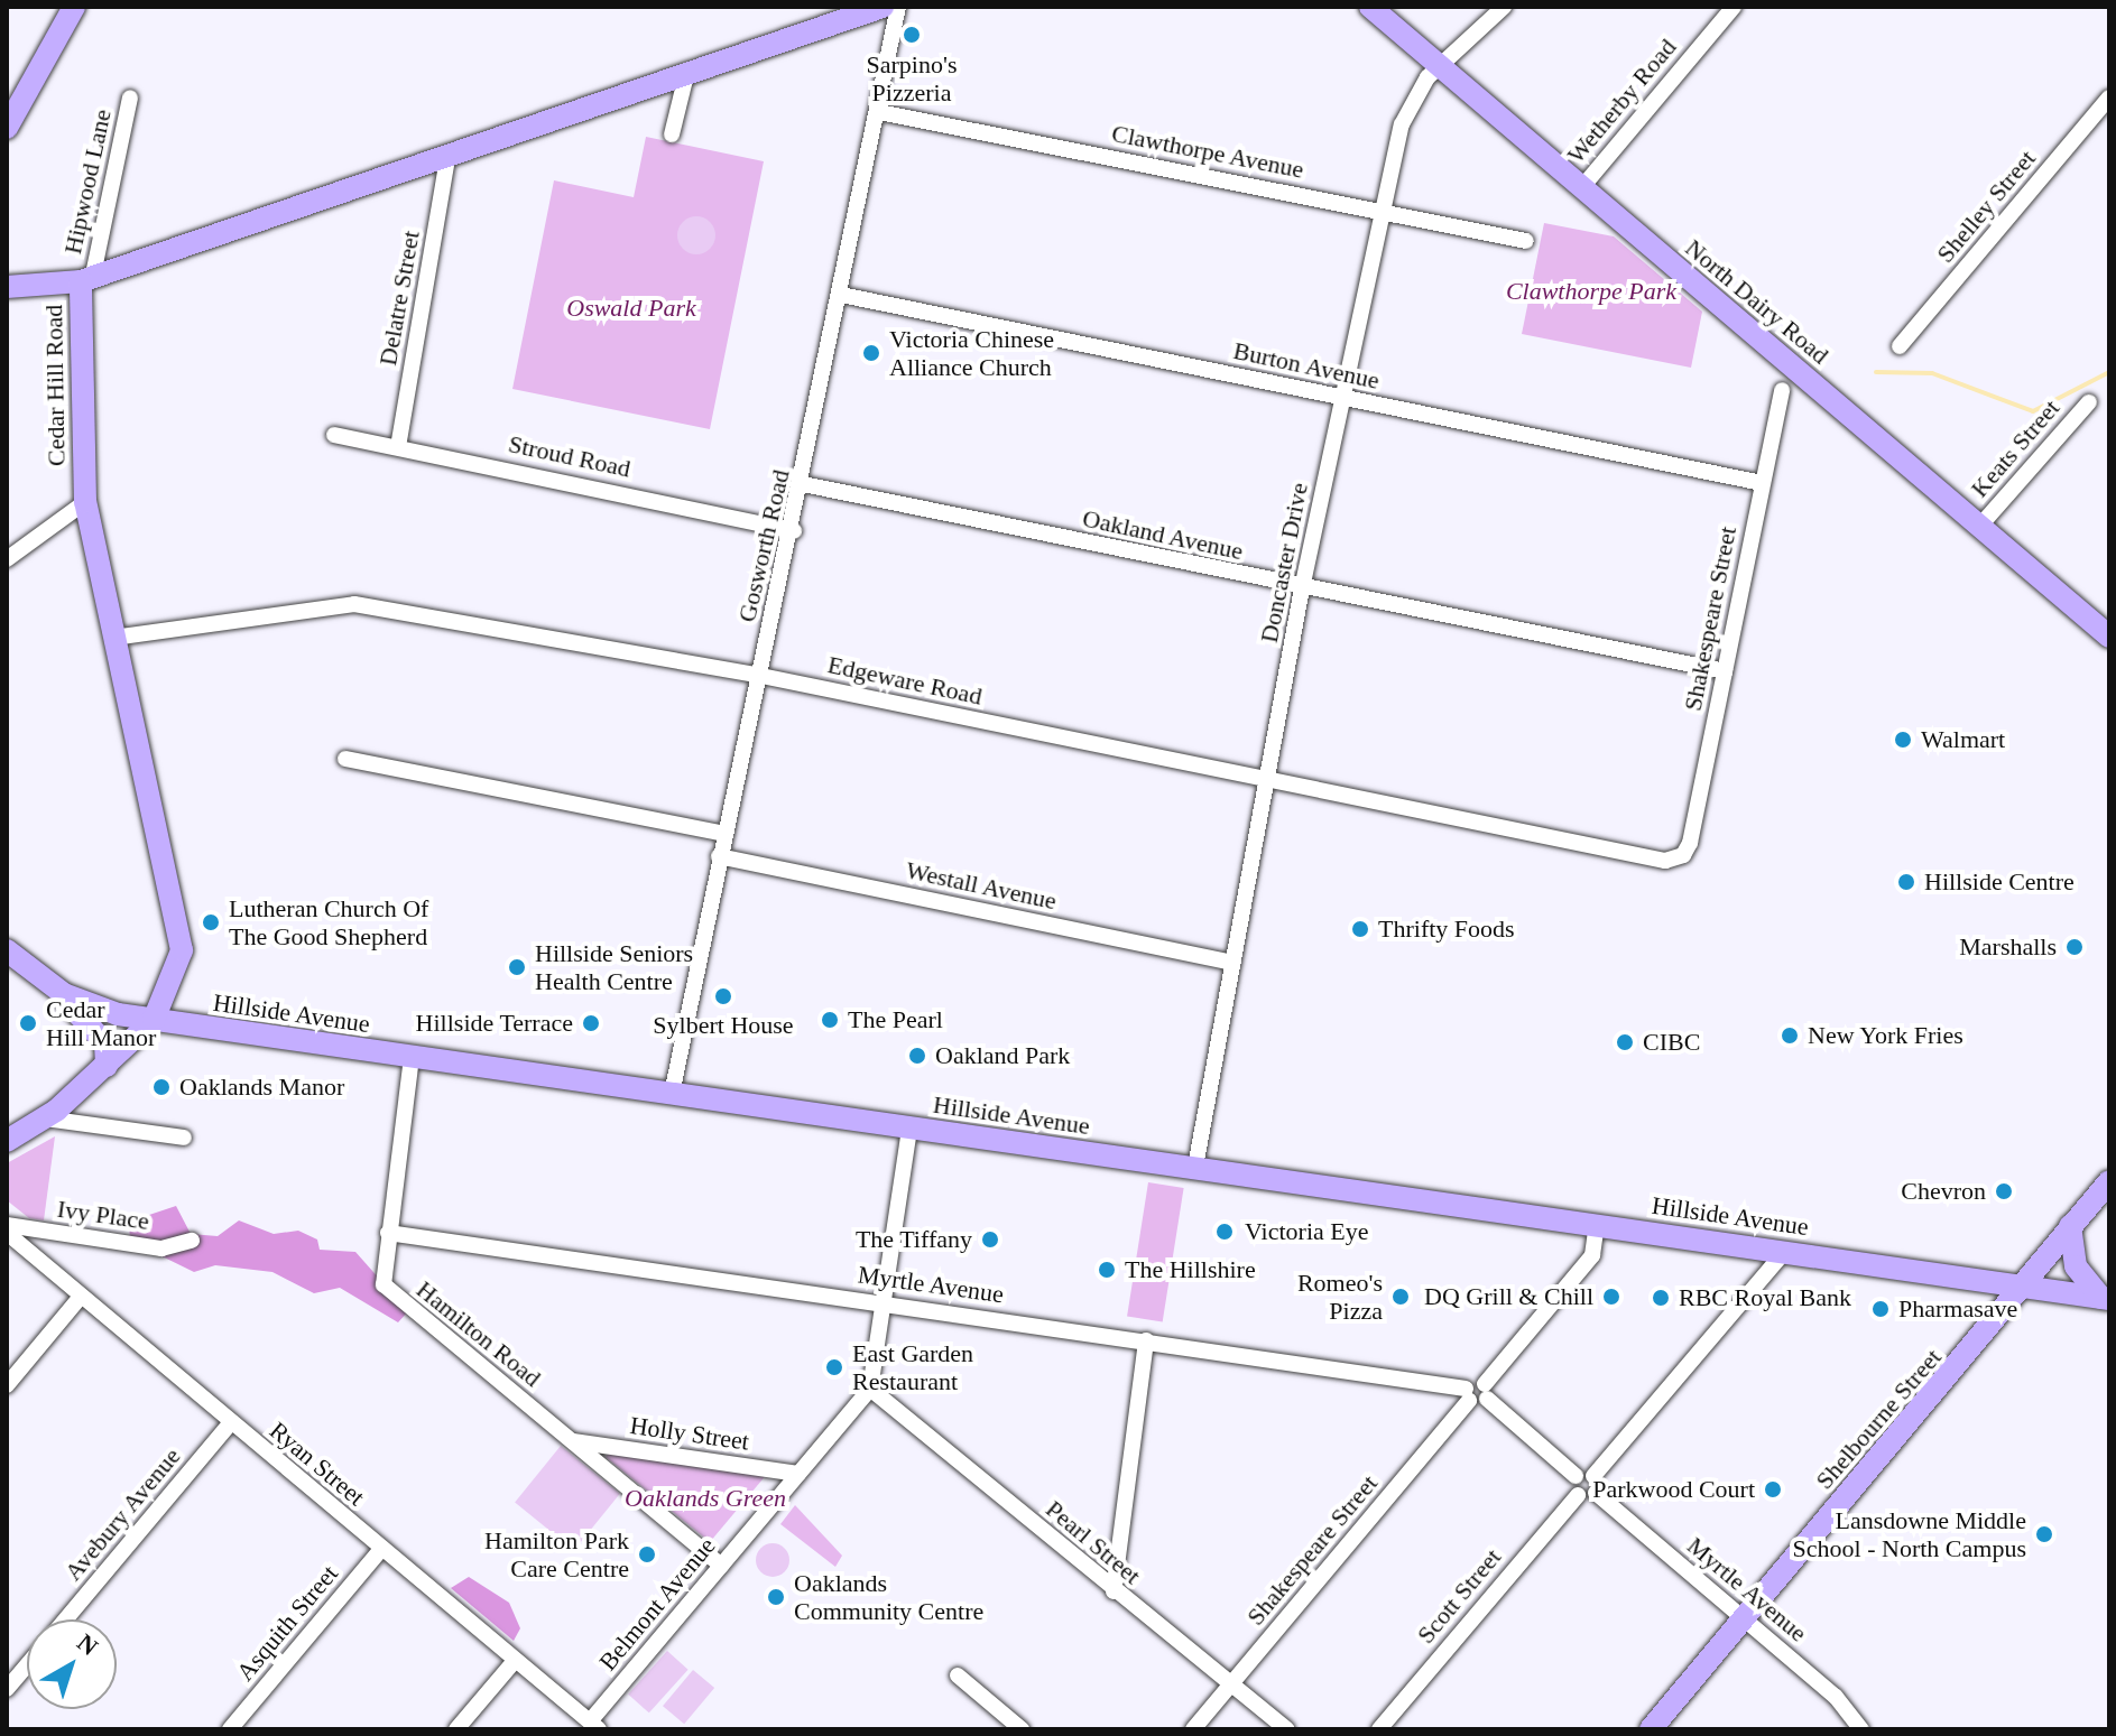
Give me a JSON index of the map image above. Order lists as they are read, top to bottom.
{
  "streets": {
    "main road": [
      "North Dairy Road",
      "Cedar Hill Road",
      "Hillside Avenue",
      "Shelbourne Street"
    ],
    "street": [
      "Wetherby Road",
      "Clawthorpe Avenue",
      "Hipwood Lane",
      "Shelley Street",
      "Delatre Street",
      "Burton Avenue",
      "Keats Street",
      "Stroud Road",
      "Oakland Avenue",
      "Gosworth Road",
      "Doncaster Drive",
      "Shakespeare Street",
      "Edgeware Road",
      "Westall Avenue",
      "Ivy Place",
      "Myrtle Avenue",
      "Hamilton Road",
      "Holly Street",
      "Ryan Street",
      "Avebury Avenue",
      "Pearl Street",
      "Scott Street",
      "Belmont Avenue",
      "Asquith Street"
    ]
  },
  "crossings": [
    ["Wetherby Road", "North Dairy Road"],
    ["Clawthorpe Avenue", "Gosworth Road"],
    ["Clawthorpe Avenue", "Doncaster Drive"],
    ["Hipwood Lane", "Cedar Hill Road"],
    ["Delatre Street", "Stroud Road"],
    ["North Dairy Road", "Keats Street"],
    ["North Dairy Road", "Doncaster Drive"],
    ["Burton Avenue", "Gosworth Road"],
    ["Burton Avenue", "Doncaster Drive"],
    ["Burton Avenue", "Shakespeare Street"],
    ["Cedar Hill Road", "Edgeware Road"],
    ["Cedar Hill Road", "Hillside Avenue"],
    ["Stroud Road", "Gosworth Road"],
    ["Oakland Avenue", "Gosworth Road"],
    ["Oakland Avenue", "Doncaster Drive"],
    ["Oakland Avenue", "Shakespeare Street"],
    ["Gosworth Road", "Edgeware Road"],
    ["Gosworth Road", "Westall Avenue"],
    ["Gosworth Road", "Hillside Avenue"],
    ["Doncaster Drive", "Edgeware Road"],
    ["Doncaster Drive", "Westall Avenue"],
    ["Doncaster Drive", "Hillside Avenue"],
    ["Shakespeare Street", "Edgeware Road"],
    ["Shakespeare Street", "Myrtle Avenue"],
    ["Shakespeare Street", "Pearl Street"],
    ["Hillside Avenue", "Hamilton Road"],
    ["Hillside Avenue", "Shelbourne Street"],
    ["Myrtle Avenue", "Hamilton Road"],
    ["Myrtle Avenue", "Shelbourne Street"],
    ["Hamilton Road", "Holly Street"],
    ["Hamilton Road", "Belmont Avenue"],
    ["Holly Street", "Belmont Avenue"],
    ["Ryan Street", "Avebury Avenue"],
    ["Ryan Street", "Belmont Avenue"],
    ["Ryan Street", "Asquith Street"],
    ["Pearl Street", "Belmont Avenue"]
  ],
  "parks": ["Clawthorpe Park", "Oswald Park", "Oaklands Green"],
  "places": [
    "Sarpino's Pizzeria",
    "Victoria Chinese Alliance Church",
    "Walmart",
    "Hillside Centre",
    "Lutheran Church Of The Good Shepherd",
    "Thrifty Foods",
    "Marshalls",
    "Hillside Seniors Health Centre",
    "Sylbert House",
    "The Pearl",
    "Cedar Hill Manor",
    "Hillside Terrace",
    "New York Fries",
    "CIBC",
    "Oakland Park",
    "Oaklands Manor",
    "Chevron",
    "Victoria Eye",
    "The Tiffany",
    "The Hillshire",
    "Romeo's Pizza",
    "DQ Grill & Chill",
    "RBC Royal Bank",
    "Pharmasave",
    "East Garden Restaurant",
    "Parkwood Court",
    "Lansdowne Middle School - North Campus",
    "Hamilton Park Care Centre",
    "Oaklands Community Centre"
  ],
  "north": "top right"
}
